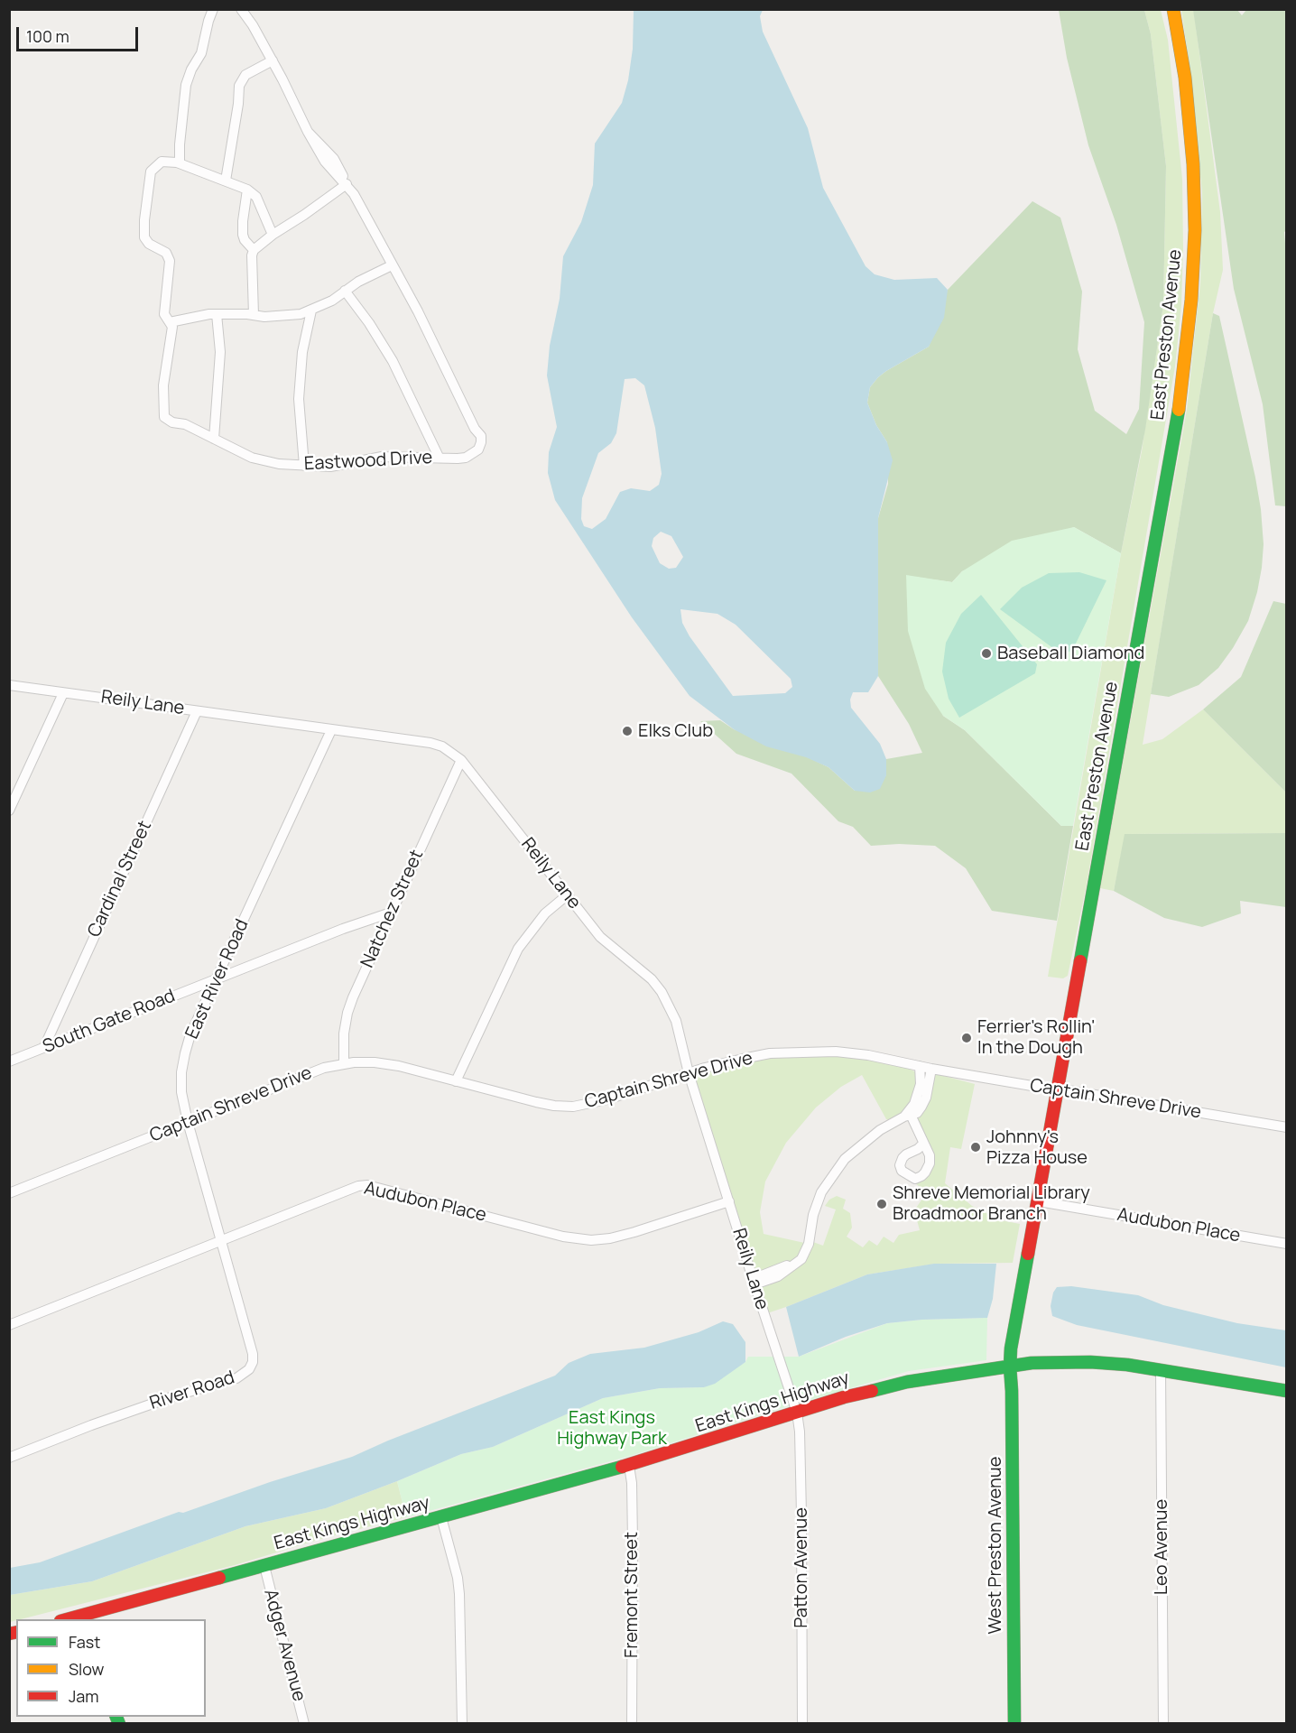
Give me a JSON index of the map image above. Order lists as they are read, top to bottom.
{
  "streets": {
    "street": [
      "East Preston Avenue",
      "Eastwood Drive",
      "Reily Lane",
      "Cardinal Street",
      "Natchez Street",
      "East River Road",
      "South Gate Road",
      "Captain Shreve Drive",
      "Audubon Place",
      "River Road",
      "East Kings Highway",
      "West Preston Avenue",
      "Leo Avenue",
      "Patton Avenue",
      "Fremont Street",
      "Adger Avenue"
    ]
  },
  "crossings": [
    ["East Preston Avenue", "Captain Shreve Drive"],
    ["East Preston Avenue", "Audubon Place"],
    ["East Preston Avenue", "East Kings Highway"],
    ["East Preston Avenue", "West Preston Avenue"],
    ["Reily Lane", "Cardinal Street"],
    ["Reily Lane", "Natchez Street"],
    ["Reily Lane", "East River Road"],
    ["Reily Lane", "Captain Shreve Drive"],
    ["Reily Lane", "Audubon Place"],
    ["Reily Lane", "East Kings Highway"],
    ["Reily Lane", "Patton Avenue"],
    ["Cardinal Street", "South Gate Road"],
    ["Natchez Street", "South Gate Road"],
    ["Natchez Street", "Captain Shreve Drive"],
    ["East River Road", "South Gate Road"],
    ["East River Road", "Captain Shreve Drive"],
    ["East River Road", "Audubon Place"],
    ["East River Road", "River Road"],
    ["Audubon Place", "River Road"],
    ["East Kings Highway", "West Preston Avenue"],
    ["East Kings Highway", "Leo Avenue"],
    ["East Kings Highway", "Patton Avenue"],
    ["East Kings Highway", "Fremont Street"],
    ["East Kings Highway", "Adger Avenue"]
  ],
  "parks": ["East Kings Highway Park"],
  "places": [
    "Baseball Diamond",
    "Elks Club",
    "Ferrier's Rollin' In the Dough",
    "Johnny's Pizza House",
    "Shreve Memorial Library Broadmoor Branch"
  ],
  "legend": ["Fast", "Slow", "Jam"],
  "scale_bar": "100 m"
}
